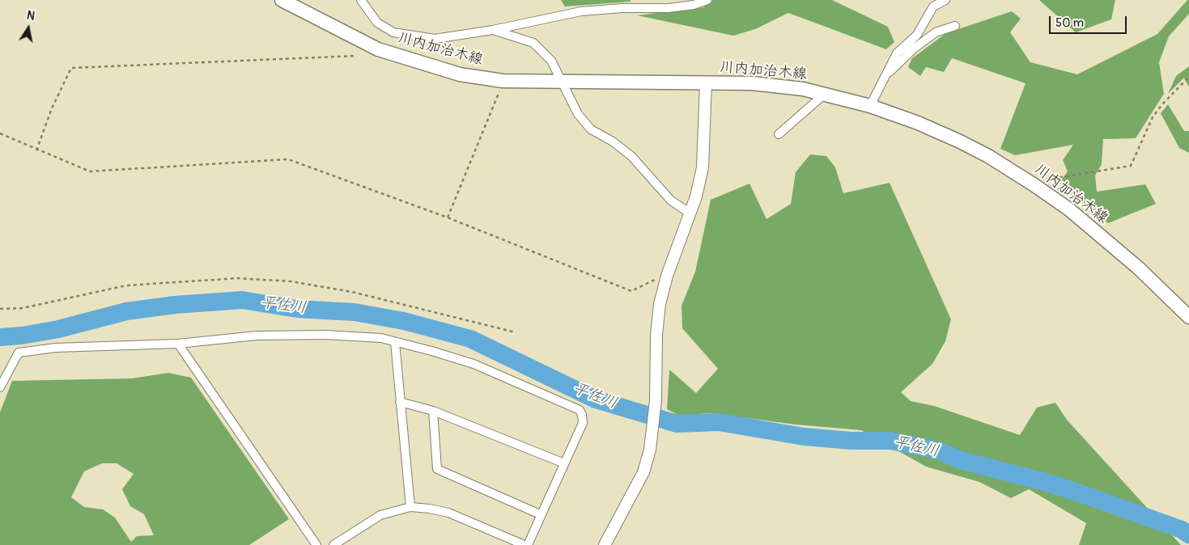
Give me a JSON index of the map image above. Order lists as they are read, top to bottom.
{
  "streets": {
    "main road": ["川内加治木線"]
  },
  "water": ["平佐川"],
  "scale_bar": "50 m",
  "north": "top"
}
